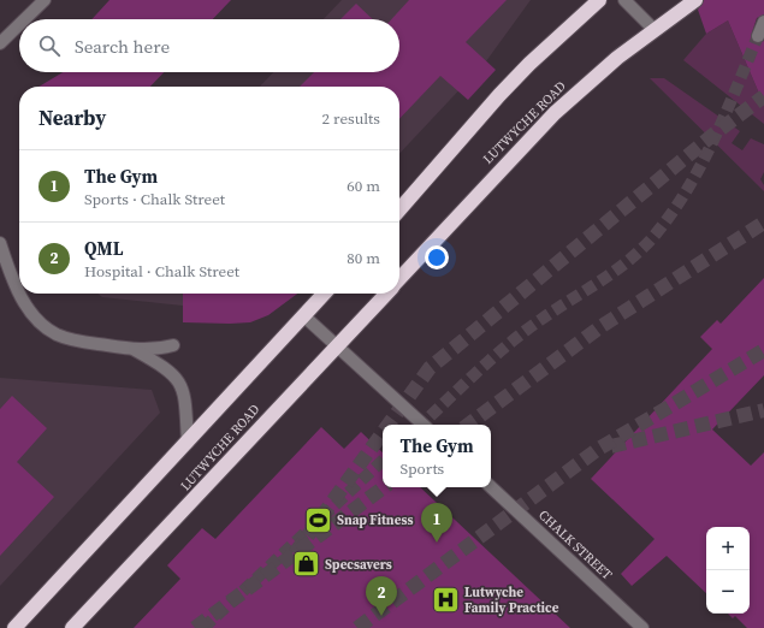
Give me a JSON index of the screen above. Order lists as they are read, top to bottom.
{
  "streets": {
    "highway": ["LUTWYCHE ROAD"],
    "street": ["CHALK STREET"]
  },
  "places": {
    "sports": ["Snap Fitness"],
    "shop": ["Specsavers"],
    "hospital": ["Lutwyche Family Practice"]
  },
  "page": {
    "search": "Search here",
    "heading": ["Nearby", "2 results"],
    "list": [
      {
        "mark": "1",
        "name": "The Gym",
        "note": "Sports · Chalk Street",
        "value": "60 m"
      },
      {
        "mark": "2",
        "name": "QML",
        "note": "Hospital · Chalk Street",
        "value": "80 m"
      }
    ],
    "popup": ["The Gym", "Sports"],
    "pins": ["1", "2"],
    "map_buttons": ["+", "−"]
  }
}
